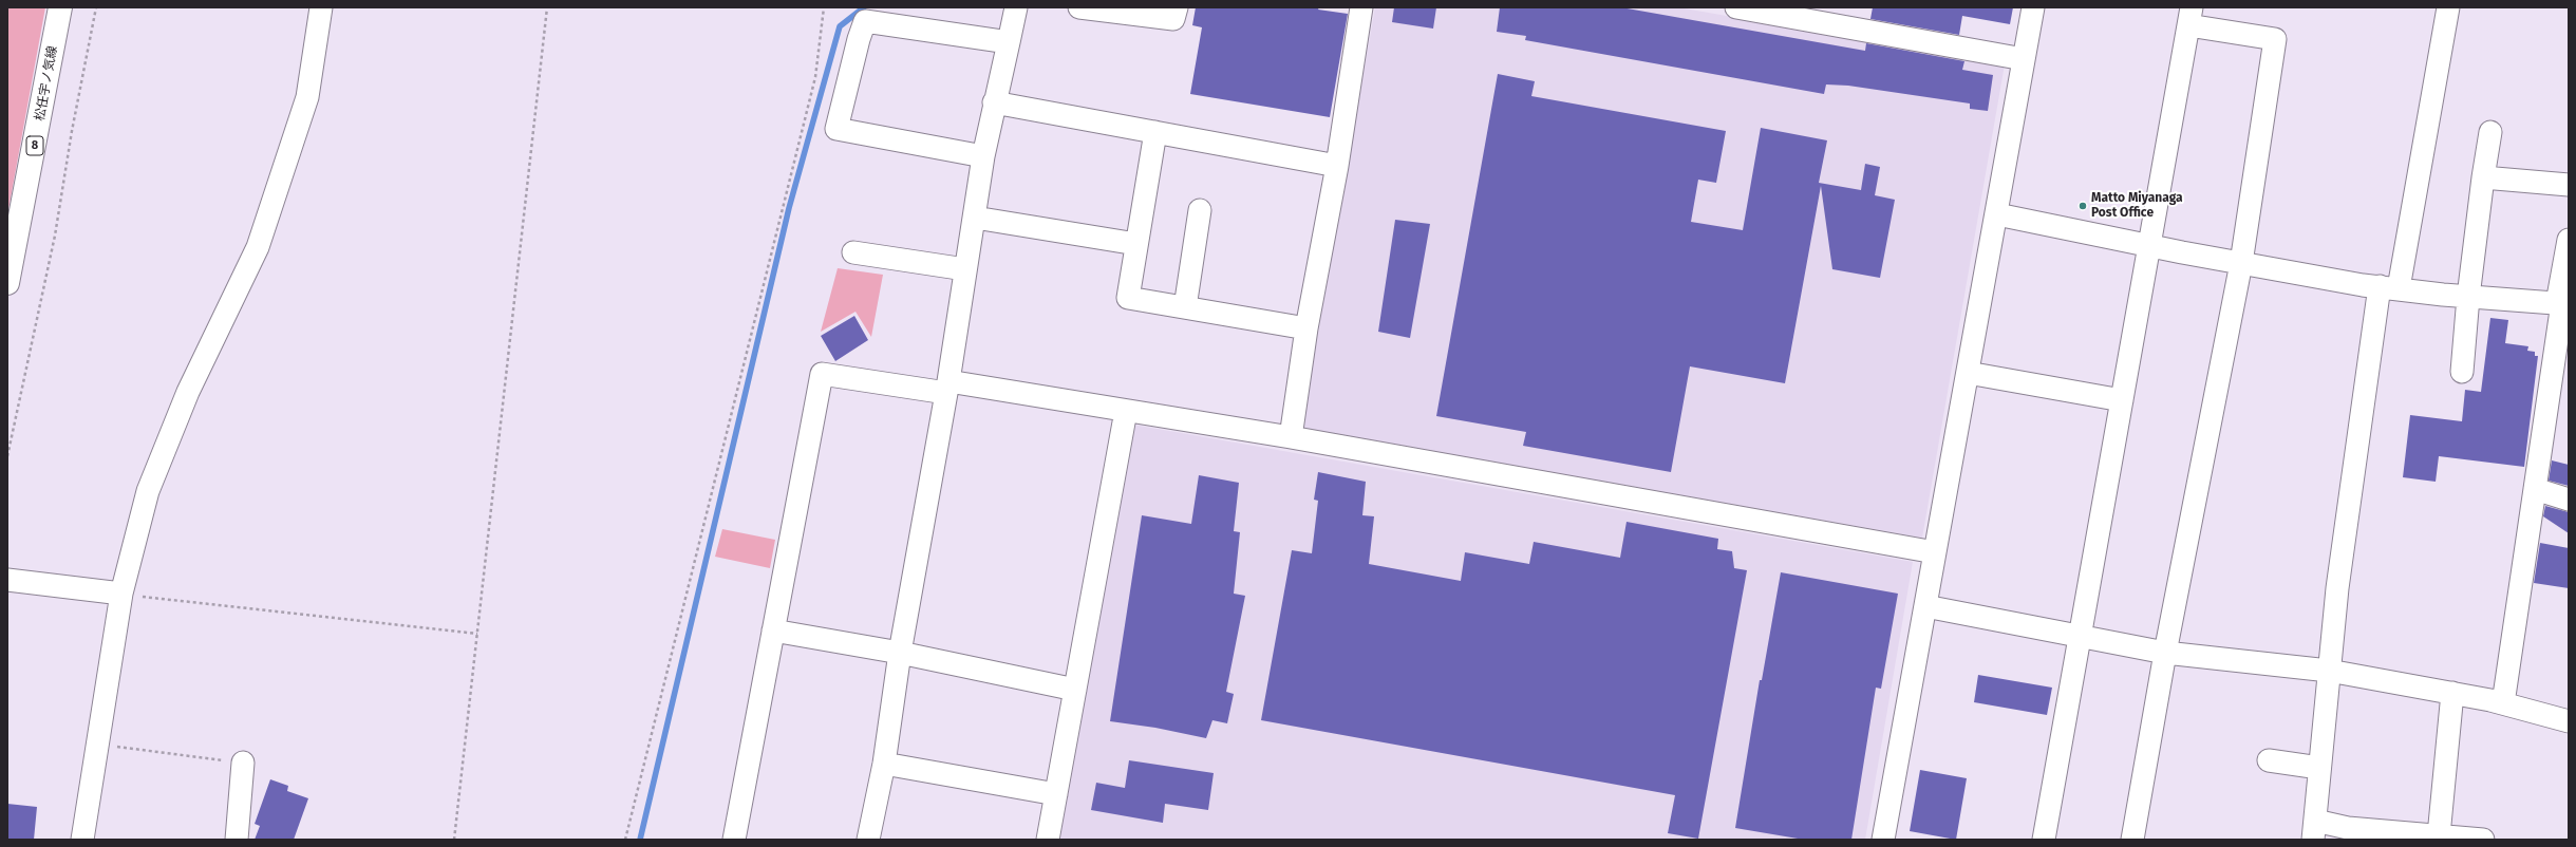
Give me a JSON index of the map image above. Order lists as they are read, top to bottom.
{
  "streets": {
    "main road": ["松任宇ノ気線", "8"]
  },
  "places": ["Matto Miyanaga Post Office"]
}
